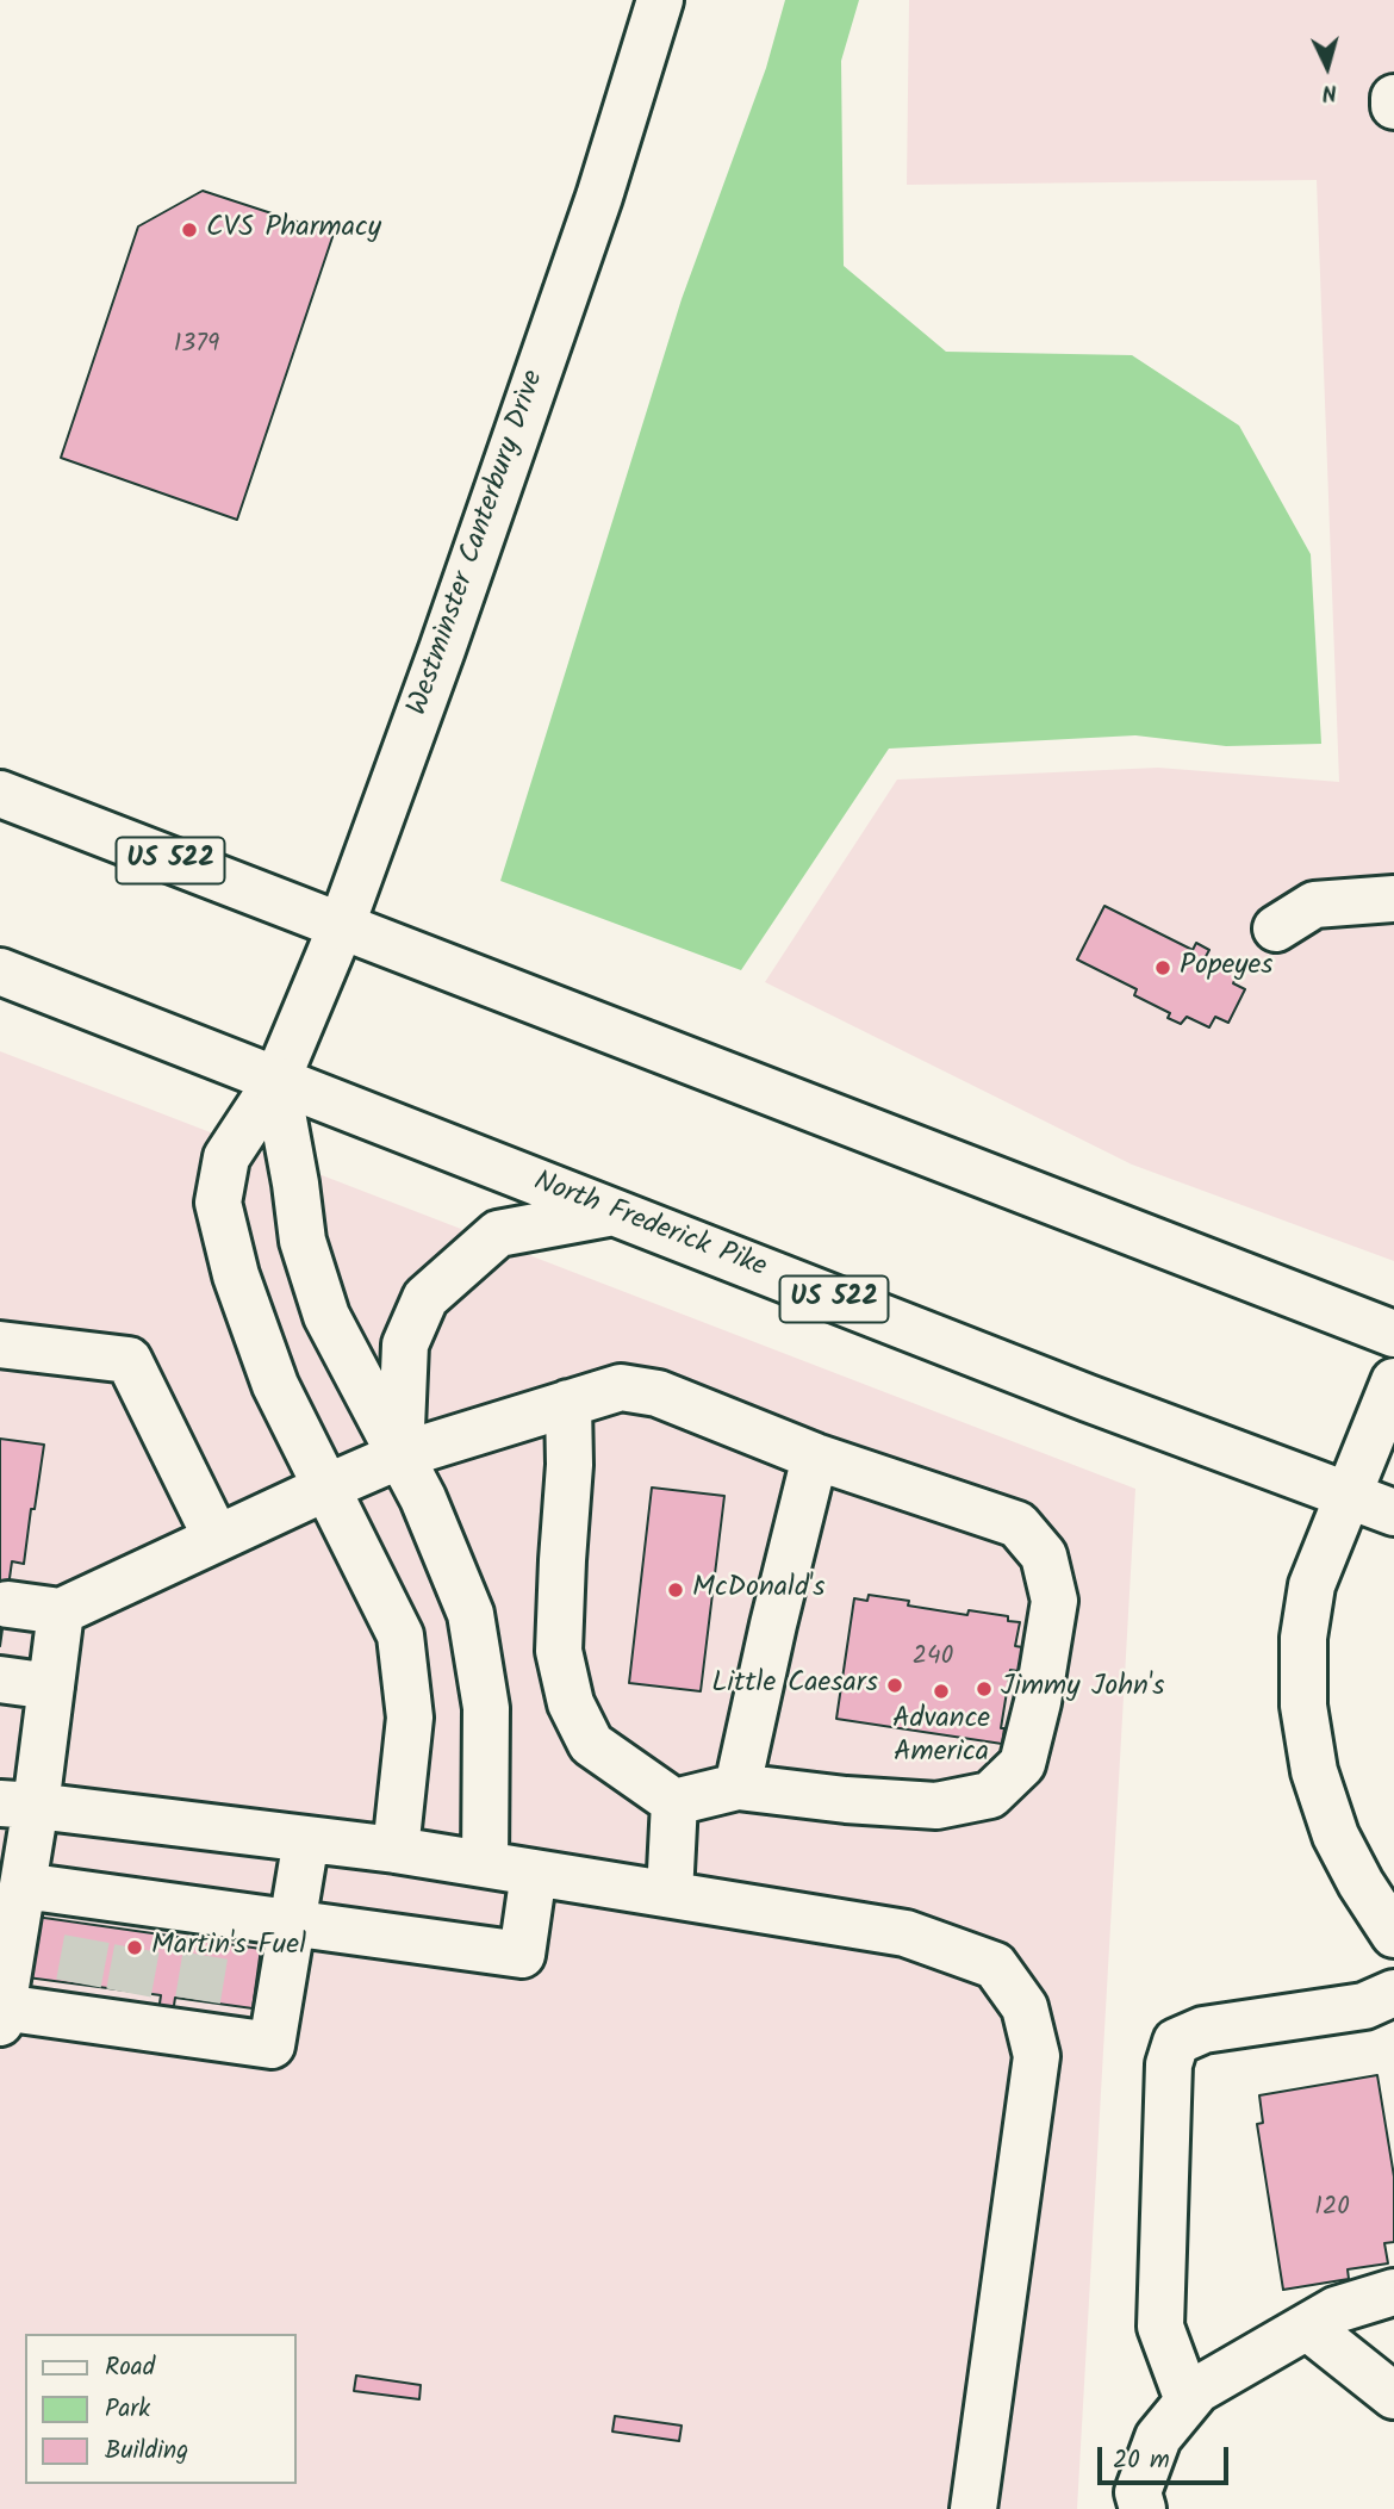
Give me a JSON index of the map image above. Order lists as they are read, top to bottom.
{
  "streets": {
    "main road": ["Westminster Canterbury Drive", "US 522", "North Frederick Pike"]
  },
  "crossings": [
    ["Westminster Canterbury Drive", "US 522"],
    ["Westminster Canterbury Drive", "North Frederick Pike"]
  ],
  "places": [
    "CVS Pharmacy",
    "Popeyes",
    "McDonald's",
    "Little Caesars",
    "Jimmy John's",
    "Advance America",
    "Martin's Fuel"
  ],
  "house_numbers": ["1379", "240", "120"],
  "legend": ["Road", "Park", "Building"],
  "scale_bar": "20 m",
  "north": "bottom"
}
